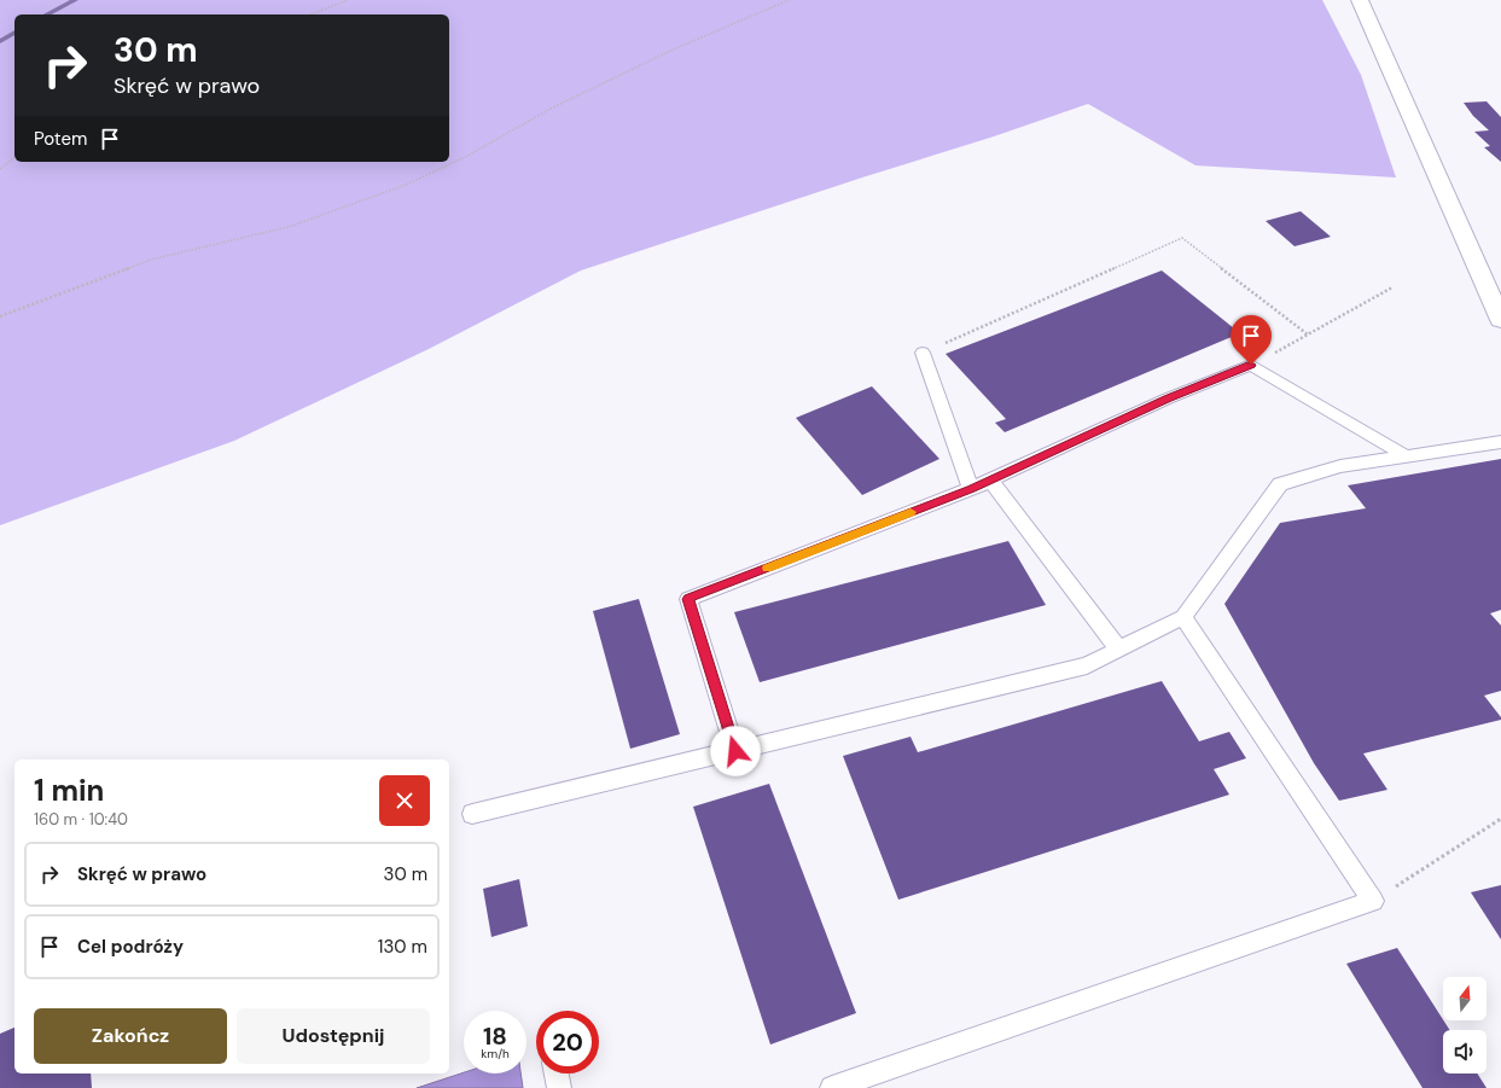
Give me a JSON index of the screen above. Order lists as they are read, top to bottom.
{
  "north": "top",
  "page": {
    "turn": ["30 m", "Skręć w prawo"],
    "then": "Potem",
    "heading": ["1 min", "160 m · 10:40"],
    "list": [
      {
        "name": "Skręć w prawo",
        "value": "30 m"
      },
      {
        "name": "Cel podróży",
        "value": "130 m"
      }
    ],
    "buttons": ["Zakończ", "Udostępnij"],
    "speed": "18 km/h",
    "limit": "20"
  }
}
